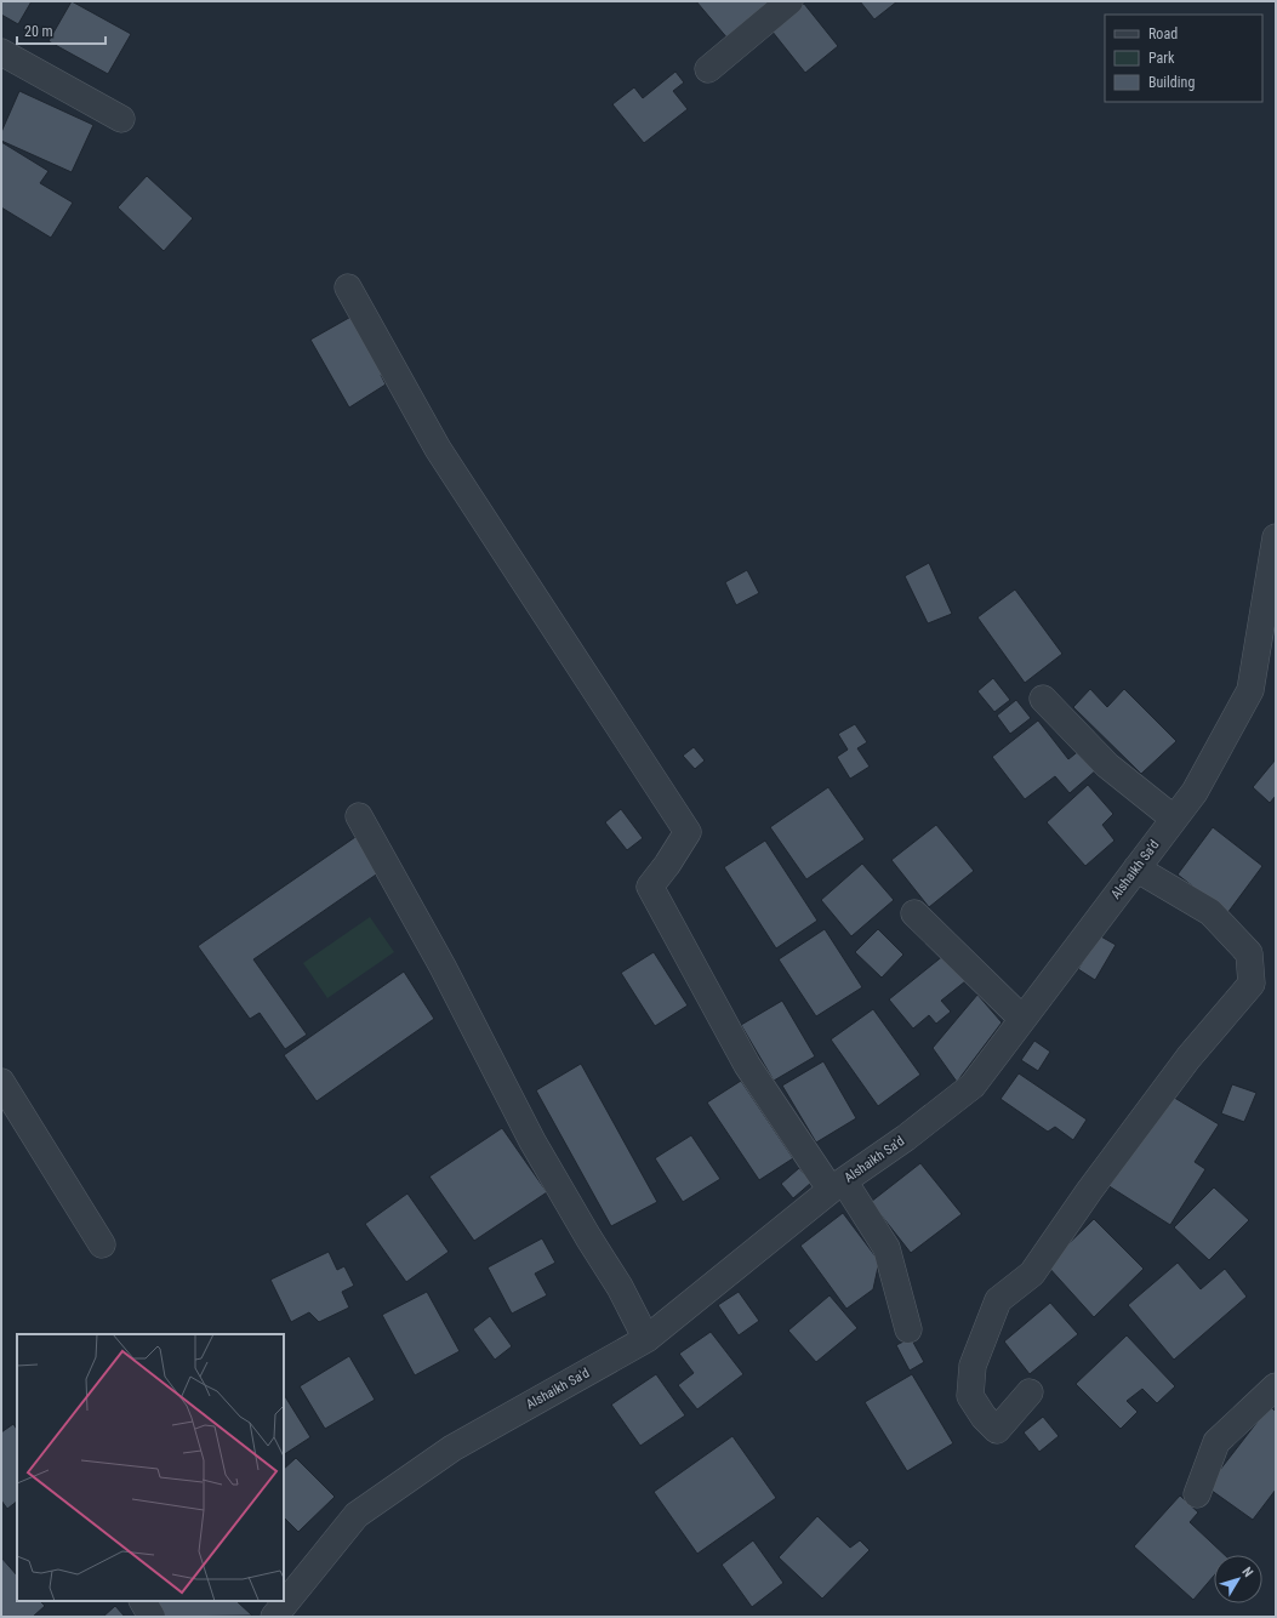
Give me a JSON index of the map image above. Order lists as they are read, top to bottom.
{
  "streets": {
    "street": ["Alshaikh Sa'd"]
  },
  "legend": ["Road", "Park", "Building"],
  "scale_bar": "20 m",
  "north": "top right"
}
